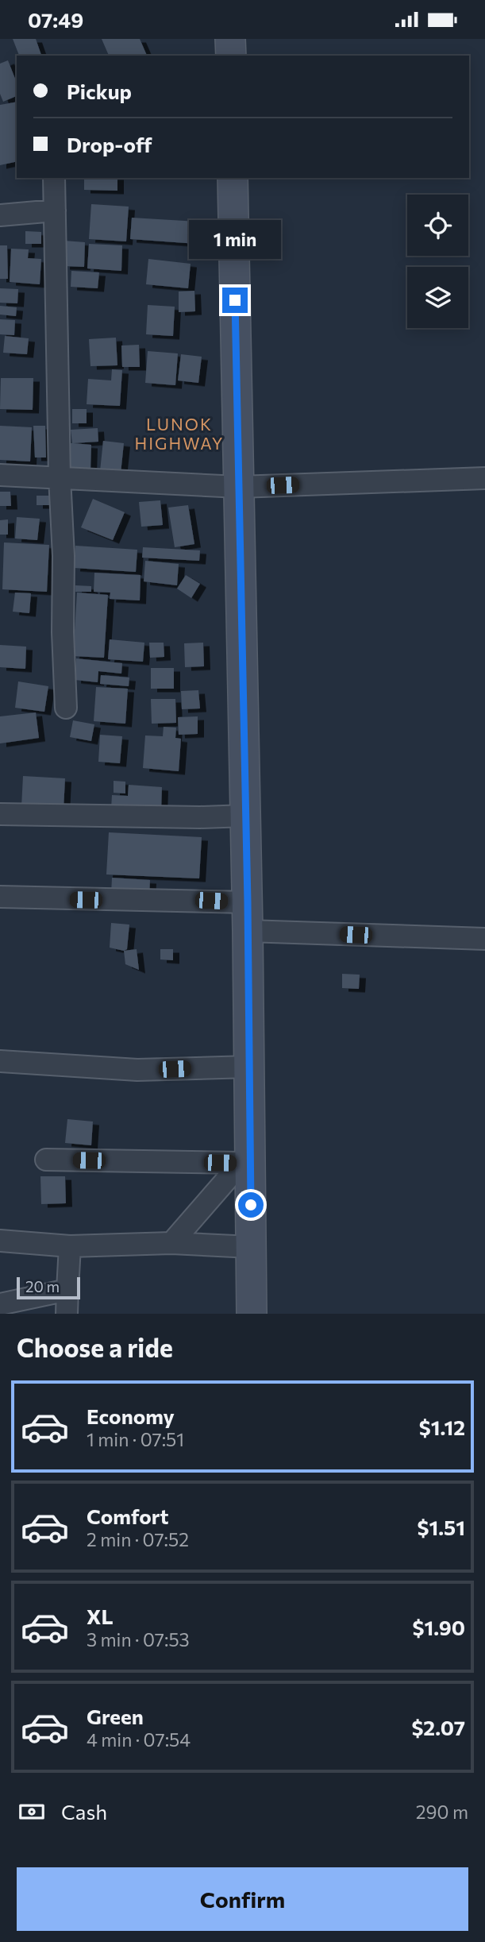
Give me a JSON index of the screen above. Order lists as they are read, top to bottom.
{
  "districts": ["LUNOK HIGHWAY"],
  "scale_bar": "20 m",
  "page": {
    "status": "07:49",
    "banner": ["Pickup", "Drop-off"],
    "bubble": "1 min",
    "scale": "20 m",
    "heading": "Choose a ride",
    "list": [
      {
        "name": "Economy",
        "note": "1 min · 07:51",
        "value": "$1.12"
      },
      {
        "name": "Comfort",
        "note": "2 min · 07:52",
        "value": "$1.51"
      },
      {
        "name": "XL",
        "note": "3 min · 07:53",
        "value": "$1.90"
      },
      {
        "name": "Green",
        "note": "4 min · 07:54",
        "value": "$2.07"
      }
    ],
    "pay": ["Cash", "290 m"],
    "buttons": "Confirm"
  }
}
